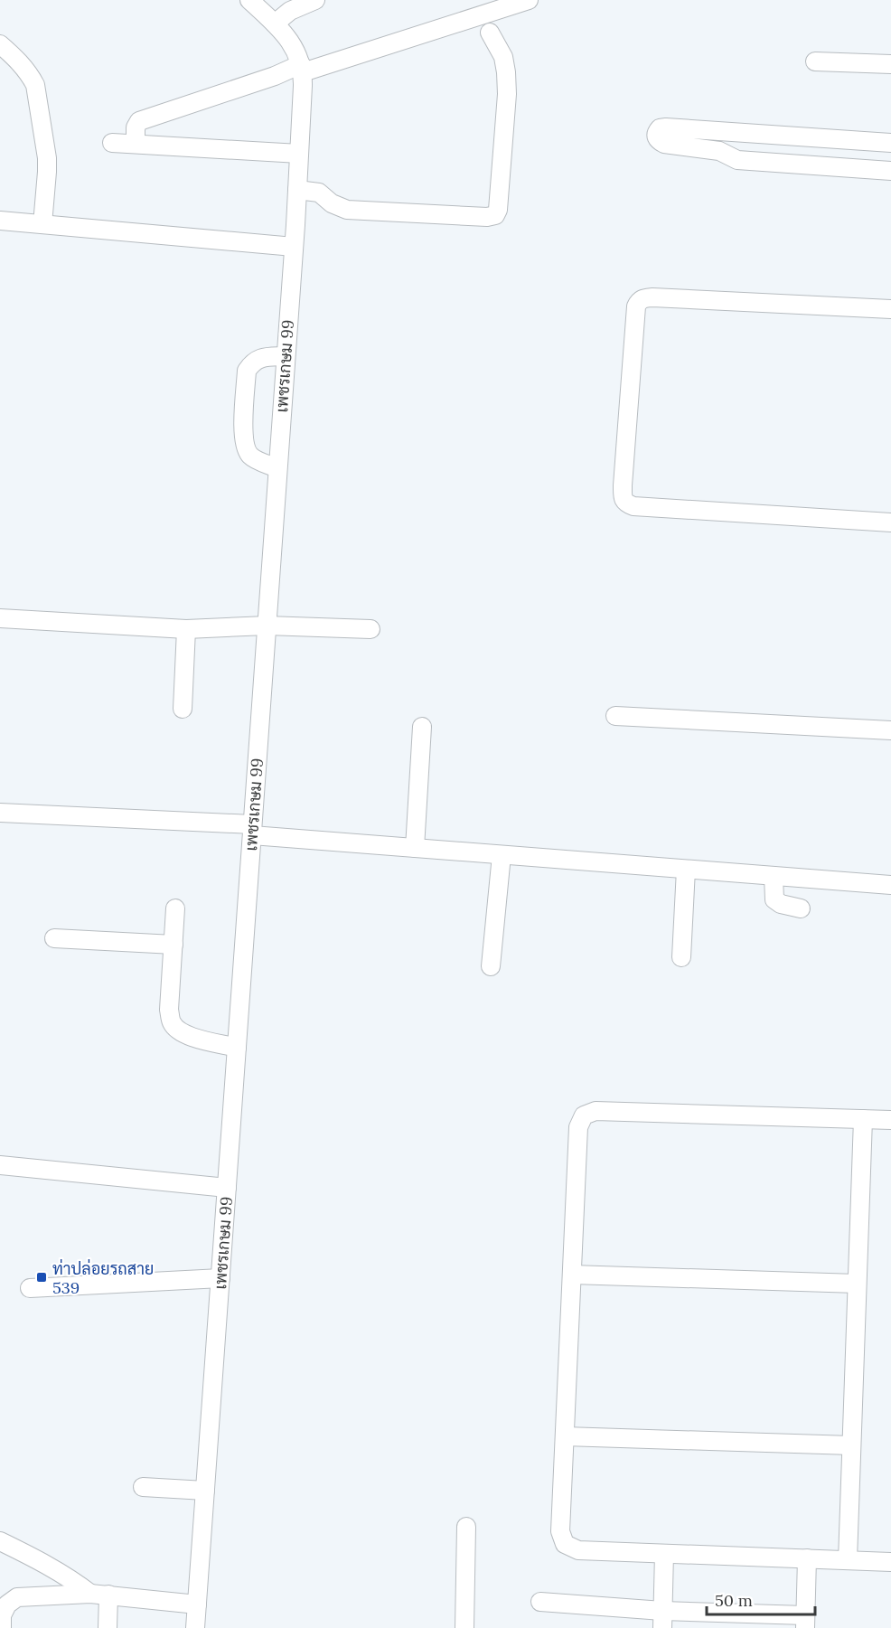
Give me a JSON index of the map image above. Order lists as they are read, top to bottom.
{
  "streets": {
    "street": ["เพชรเกษม 99"]
  },
  "places": {
    "transit": ["ท่าปล่อยรถสาย 539"]
  },
  "scale_bar": "50 m"
}
